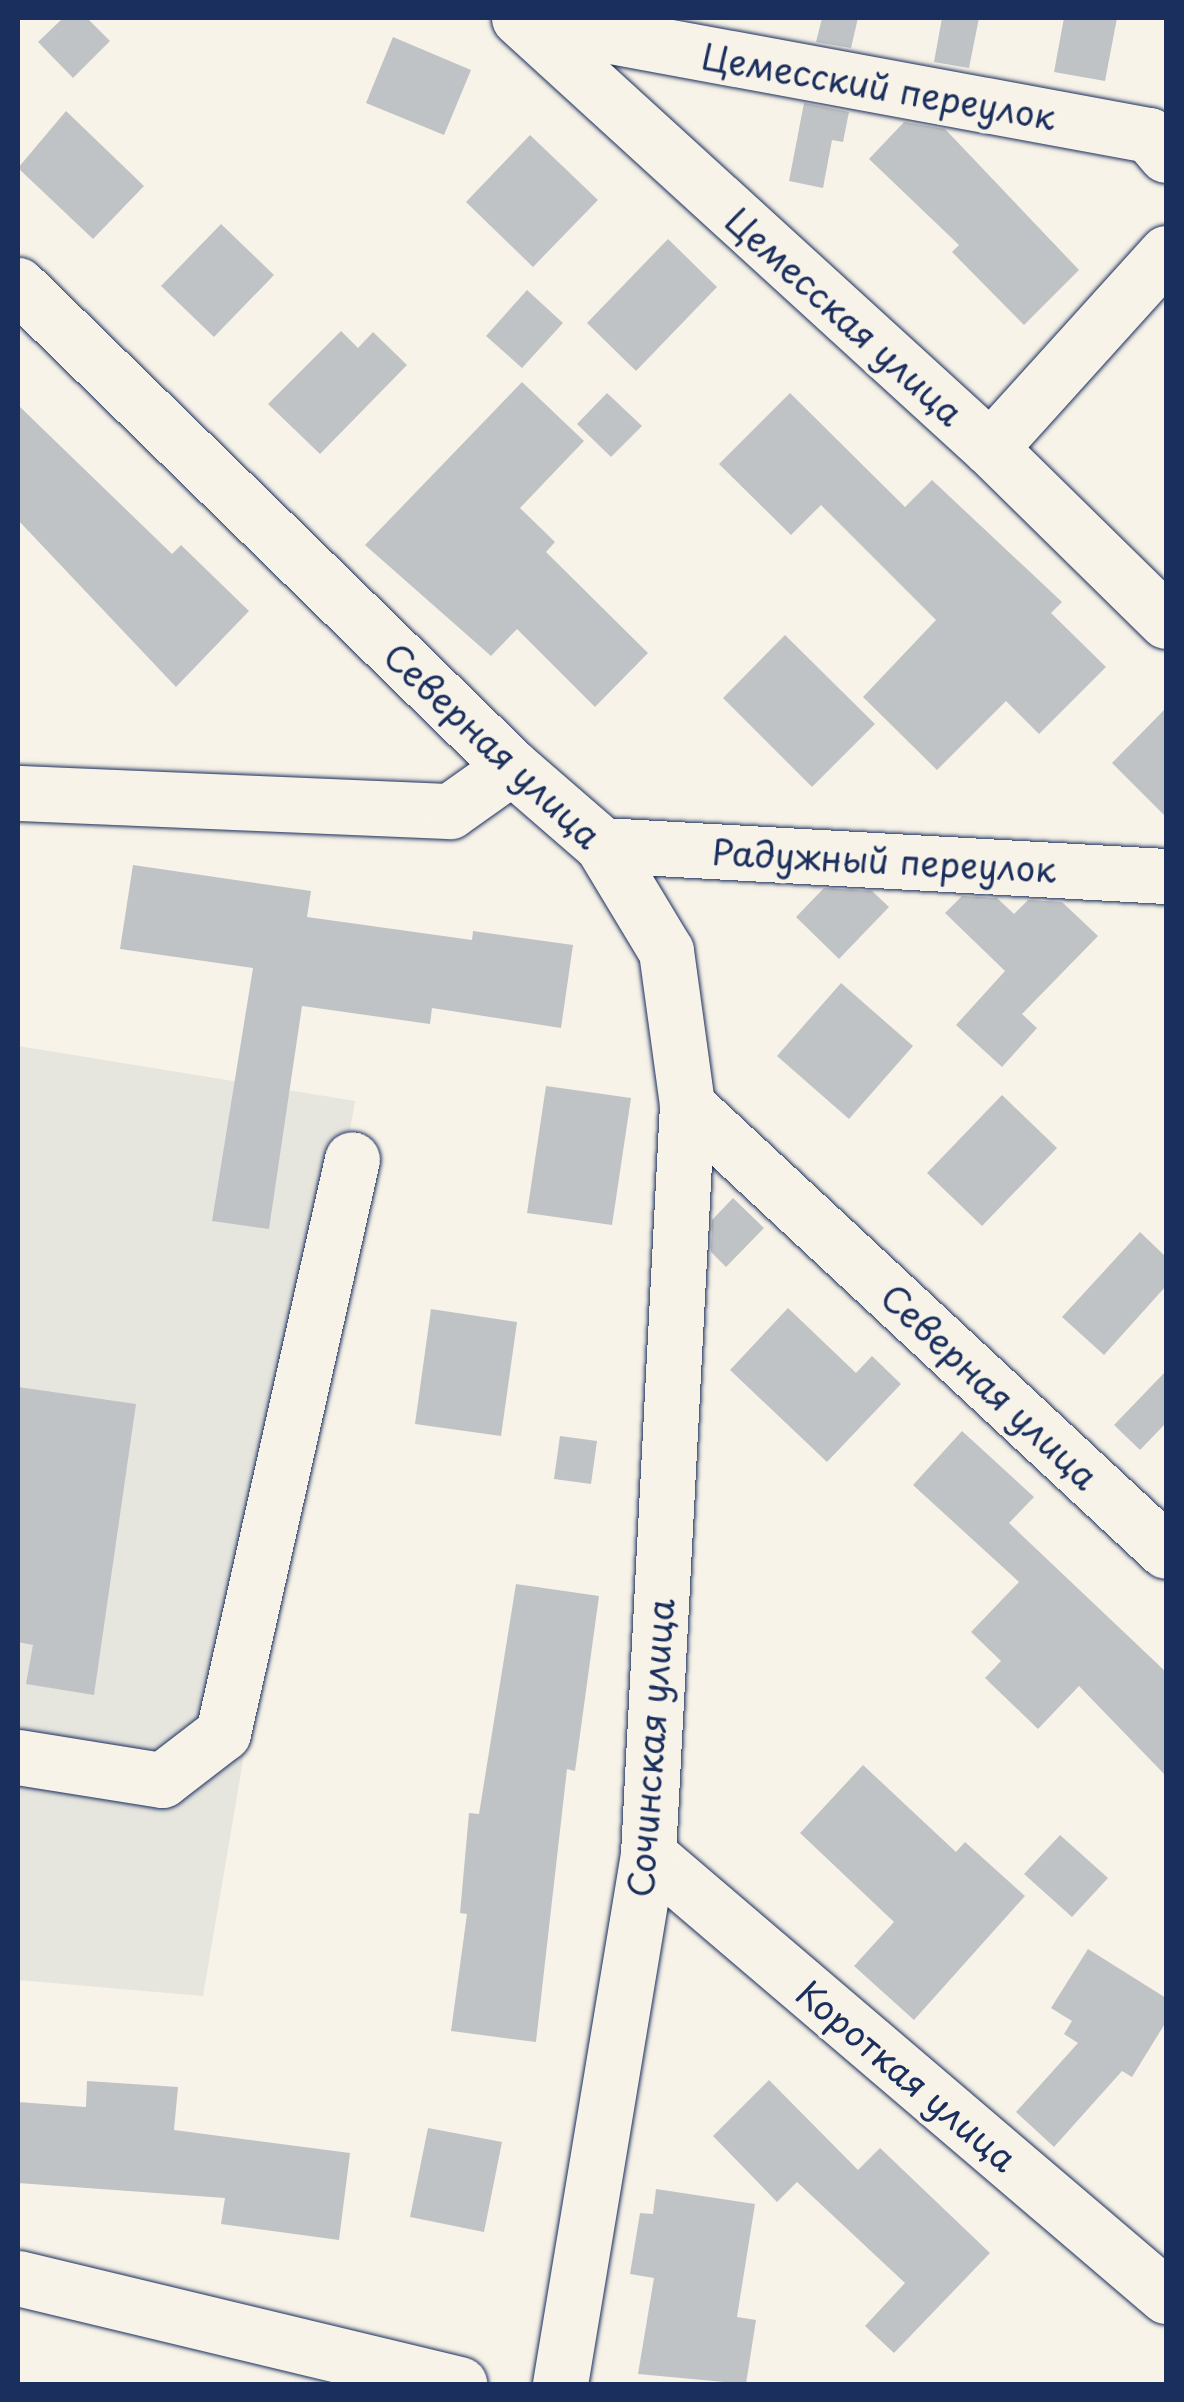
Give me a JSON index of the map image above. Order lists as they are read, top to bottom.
{
  "streets": {
    "street": [
      "Цемесский переулок",
      "Цемесская улица",
      "Северная улица",
      "Радужный переулок",
      "Сочинская улица",
      "Короткая улица"
    ]
  },
  "crossings": [
    ["Цемесский переулок", "Цемесская улица"],
    ["Северная улица", "Радужный переулок"],
    ["Северная улица", "Сочинская улица"],
    ["Сочинская улица", "Короткая улица"]
  ]
}
